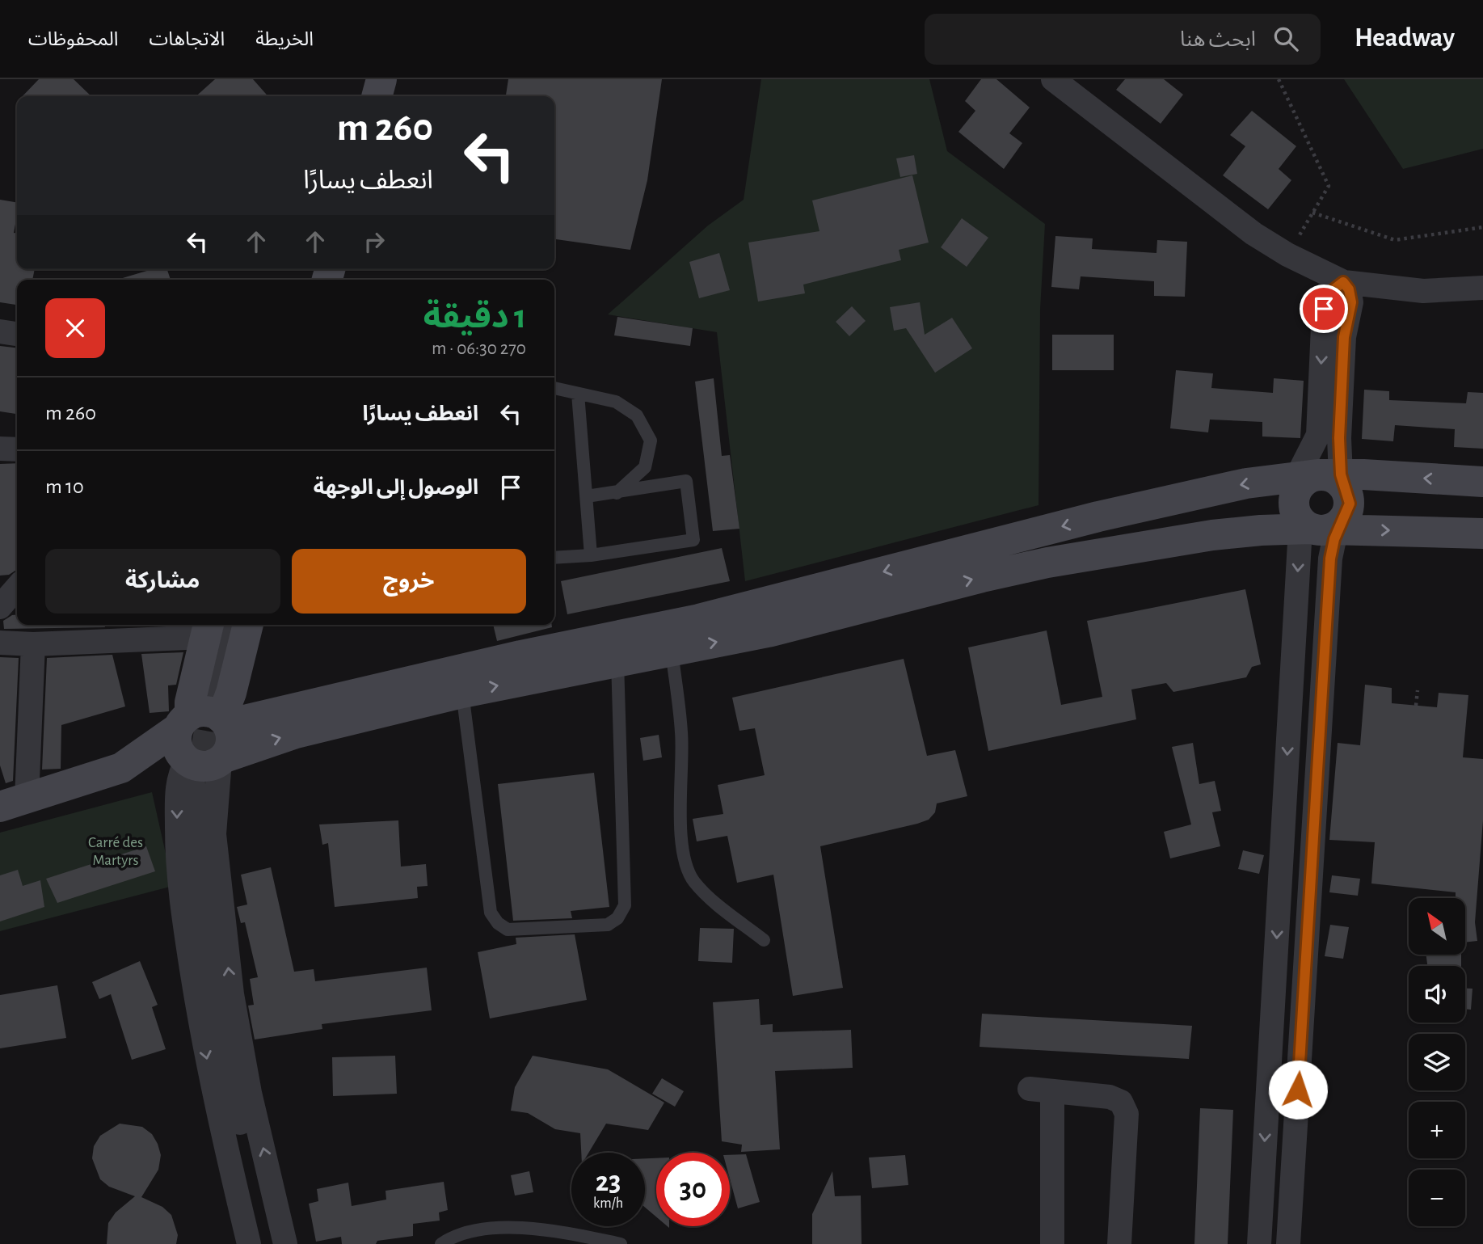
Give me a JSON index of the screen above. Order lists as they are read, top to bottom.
{
  "parks": ["Carré des Martyrs"],
  "north": "top left",
  "page": {
    "header": "Headway",
    "search": "ابحث هنا",
    "nav": ["الخريطة", "الاتجاهات", "المحفوظات"],
    "turn": ["260 m", "انعطف يسارًا"],
    "heading": ["1 دقيقة", "270 m · 06:30"],
    "list": [
      {
        "name": "انعطف يسارًا",
        "value": "260 m"
      },
      {
        "name": "الوصول إلى الوجهة",
        "value": "10 m"
      }
    ],
    "buttons": ["خروج", "مشاركة"],
    "map_buttons": ["+", "−"],
    "speed": "23 km/h",
    "limit": "30"
  }
}
